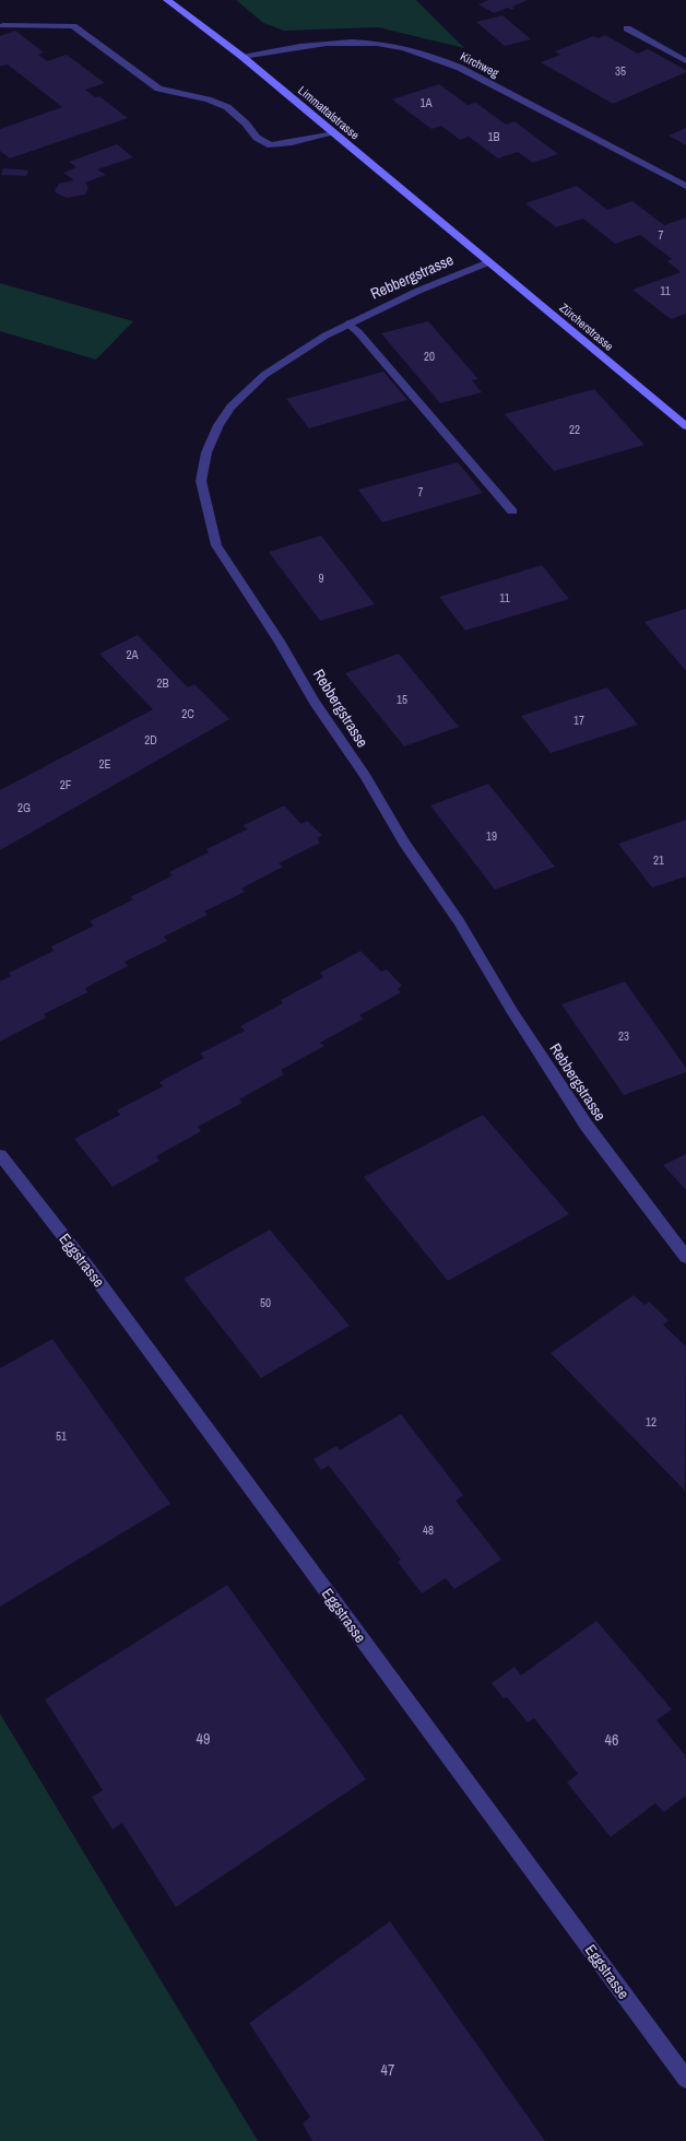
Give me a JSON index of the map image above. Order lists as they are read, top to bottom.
{
  "streets": {
    "main road": ["Limmattalstrasse", "Zürcherstrasse"],
    "street": ["Kirchweg", "Rebbergstrasse", "Eggstrasse"]
  },
  "crossings": [
    ["Kirchweg", "Limmattalstrasse"],
    ["Limmattalstrasse", "Zürcherstrasse"],
    ["Rebbergstrasse", "Zürcherstrasse"]
  ],
  "house_numbers": [
    "35",
    "1A",
    "1B",
    "7",
    "11",
    "20",
    "22",
    "7",
    "9",
    "11",
    "2A",
    "2B",
    "15",
    "2C",
    "17",
    "2D",
    "2E",
    "2F",
    "2G",
    "19",
    "21",
    "23",
    "50",
    "12",
    "51",
    "48",
    "49",
    "46",
    "47"
  ]
}
